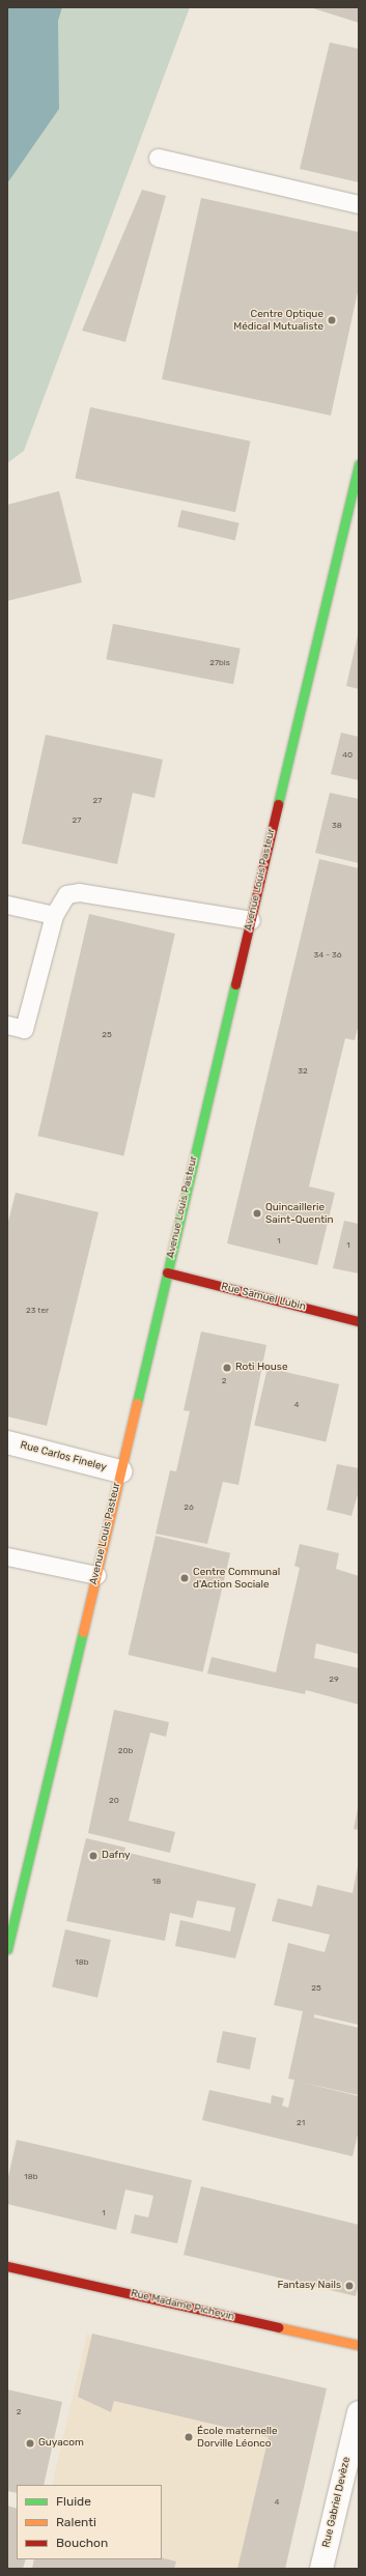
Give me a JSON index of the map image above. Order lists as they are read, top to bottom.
{
  "streets": {
    "street": [
      "Avenue Louis Pasteur",
      "Rue Samuel Lubin",
      "Rue Carlos Fineley",
      "Rue Madame Pichevin",
      "Rue Gabriel Devèze"
    ]
  },
  "crossings": [
    ["Avenue Louis Pasteur", "Rue Samuel Lubin"],
    ["Avenue Louis Pasteur", "Rue Carlos Fineley"]
  ],
  "places": [
    "Centre Optique Médical Mutualiste",
    "Quincaillerie Saint-Quentin",
    "Roti House",
    "Centre Communal d'Action Sociale",
    "Dafny",
    "Fantasy Nails",
    "École maternelle Dorville Léonco",
    "Guyacom"
  ],
  "house_numbers": [
    "27bis",
    "40",
    "27",
    "27",
    "38",
    "34 - 36",
    "25",
    "32",
    "1",
    "1",
    "23 ter",
    "2",
    "4",
    "26",
    "29",
    "20b",
    "20",
    "18",
    "18b",
    "25",
    "21",
    "18b",
    "1",
    "2",
    "4"
  ],
  "legend": ["Fluide", "Ralenti", "Bouchon"]
}
